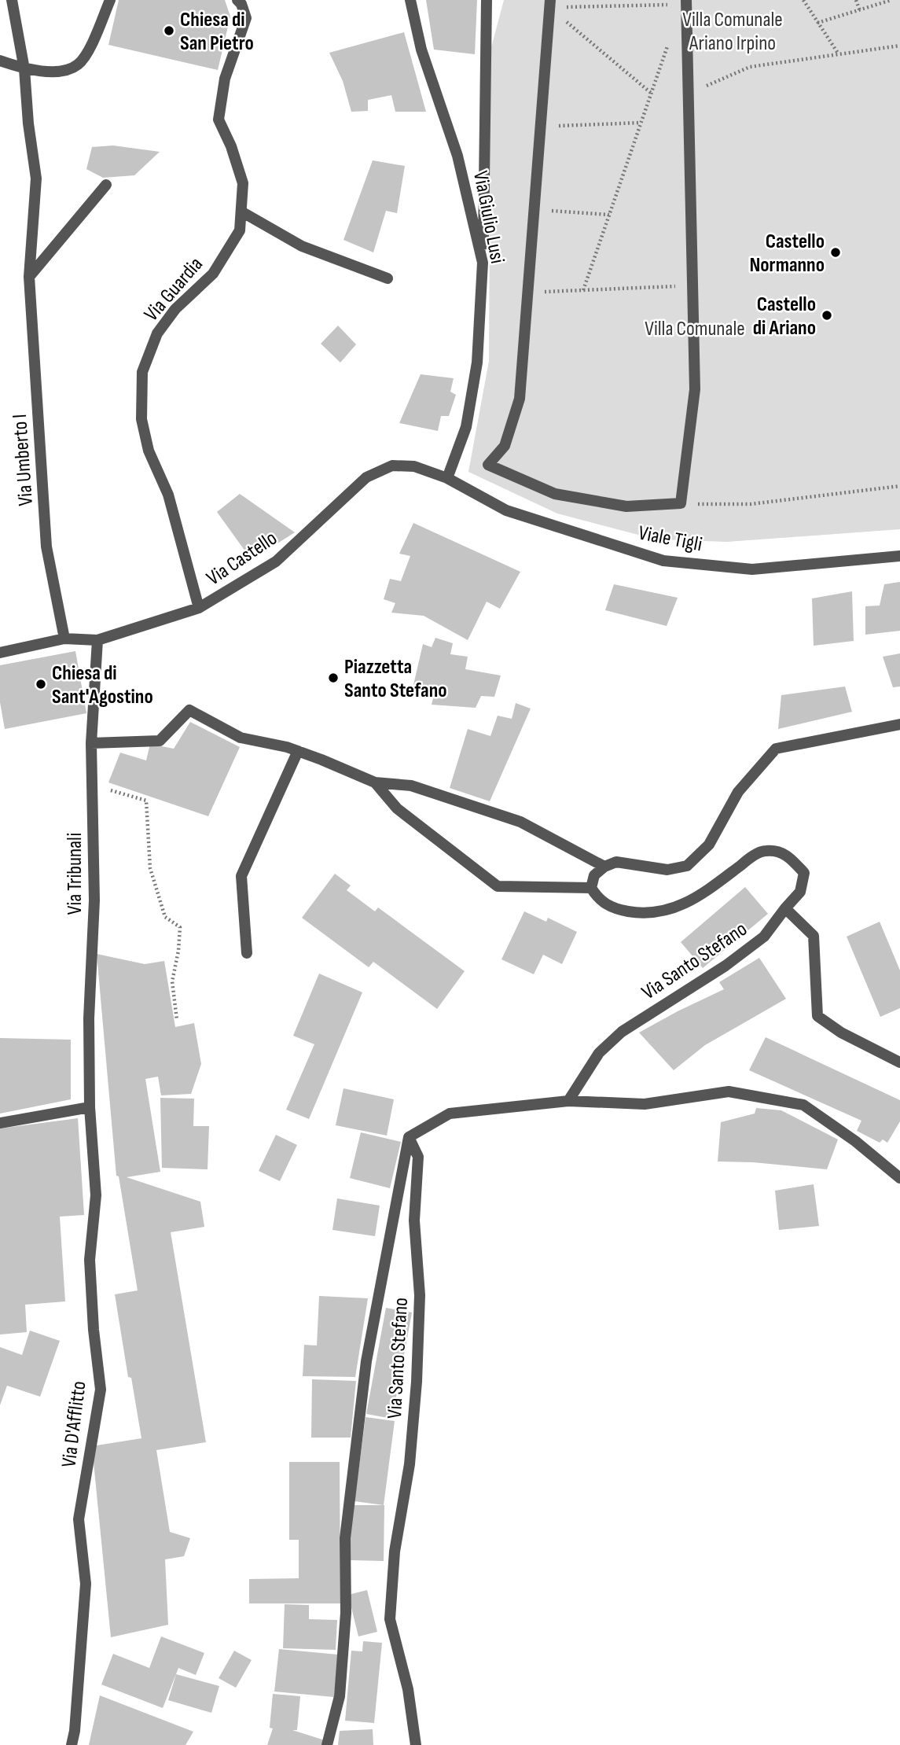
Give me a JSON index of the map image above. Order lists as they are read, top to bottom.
{
  "streets": {
    "street": [
      "Via Giulio Lusi",
      "Via Guardia",
      "Via Umberto I",
      "Viale Tigli",
      "Via Castello",
      "Via Tribunali",
      "Via Santo Stefano",
      "Via D'Afflitto"
    ]
  },
  "crossings": [
    ["Via Giulio Lusi", "Viale Tigli"],
    ["Via Giulio Lusi", "Via Castello"],
    ["Via Guardia", "Via Castello"],
    ["Via Umberto I", "Via Castello"],
    ["Viale Tigli", "Via Castello"],
    ["Via Castello", "Via Tribunali"],
    ["Via Tribunali", "Via D'Afflitto"]
  ],
  "parks": ["Villa Comunale Ariano Irpino", "Villa Comunale"],
  "places": [
    "Chiesa di San Pietro",
    "Castello Normanno",
    "Castello di Ariano",
    "Piazzetta Santo Stefano",
    "Chiesa di Sant'Agostino"
  ]
}
